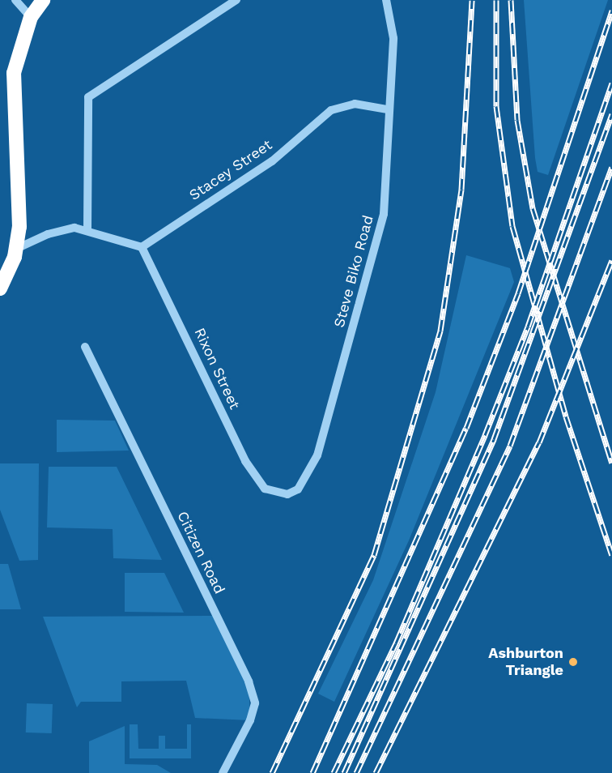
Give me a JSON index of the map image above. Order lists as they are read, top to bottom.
{
  "streets": {
    "street": [
      "Stacey Street",
      "Steve Biko Road",
      "Rixon Street",
      "Citizen Road"
    ]
  },
  "crossings": [
    ["Stacey Street", "Steve Biko Road"],
    ["Stacey Street", "Rixon Street"],
    ["Steve Biko Road", "Rixon Street"]
  ],
  "places": ["Ashburton Triangle"]
}
